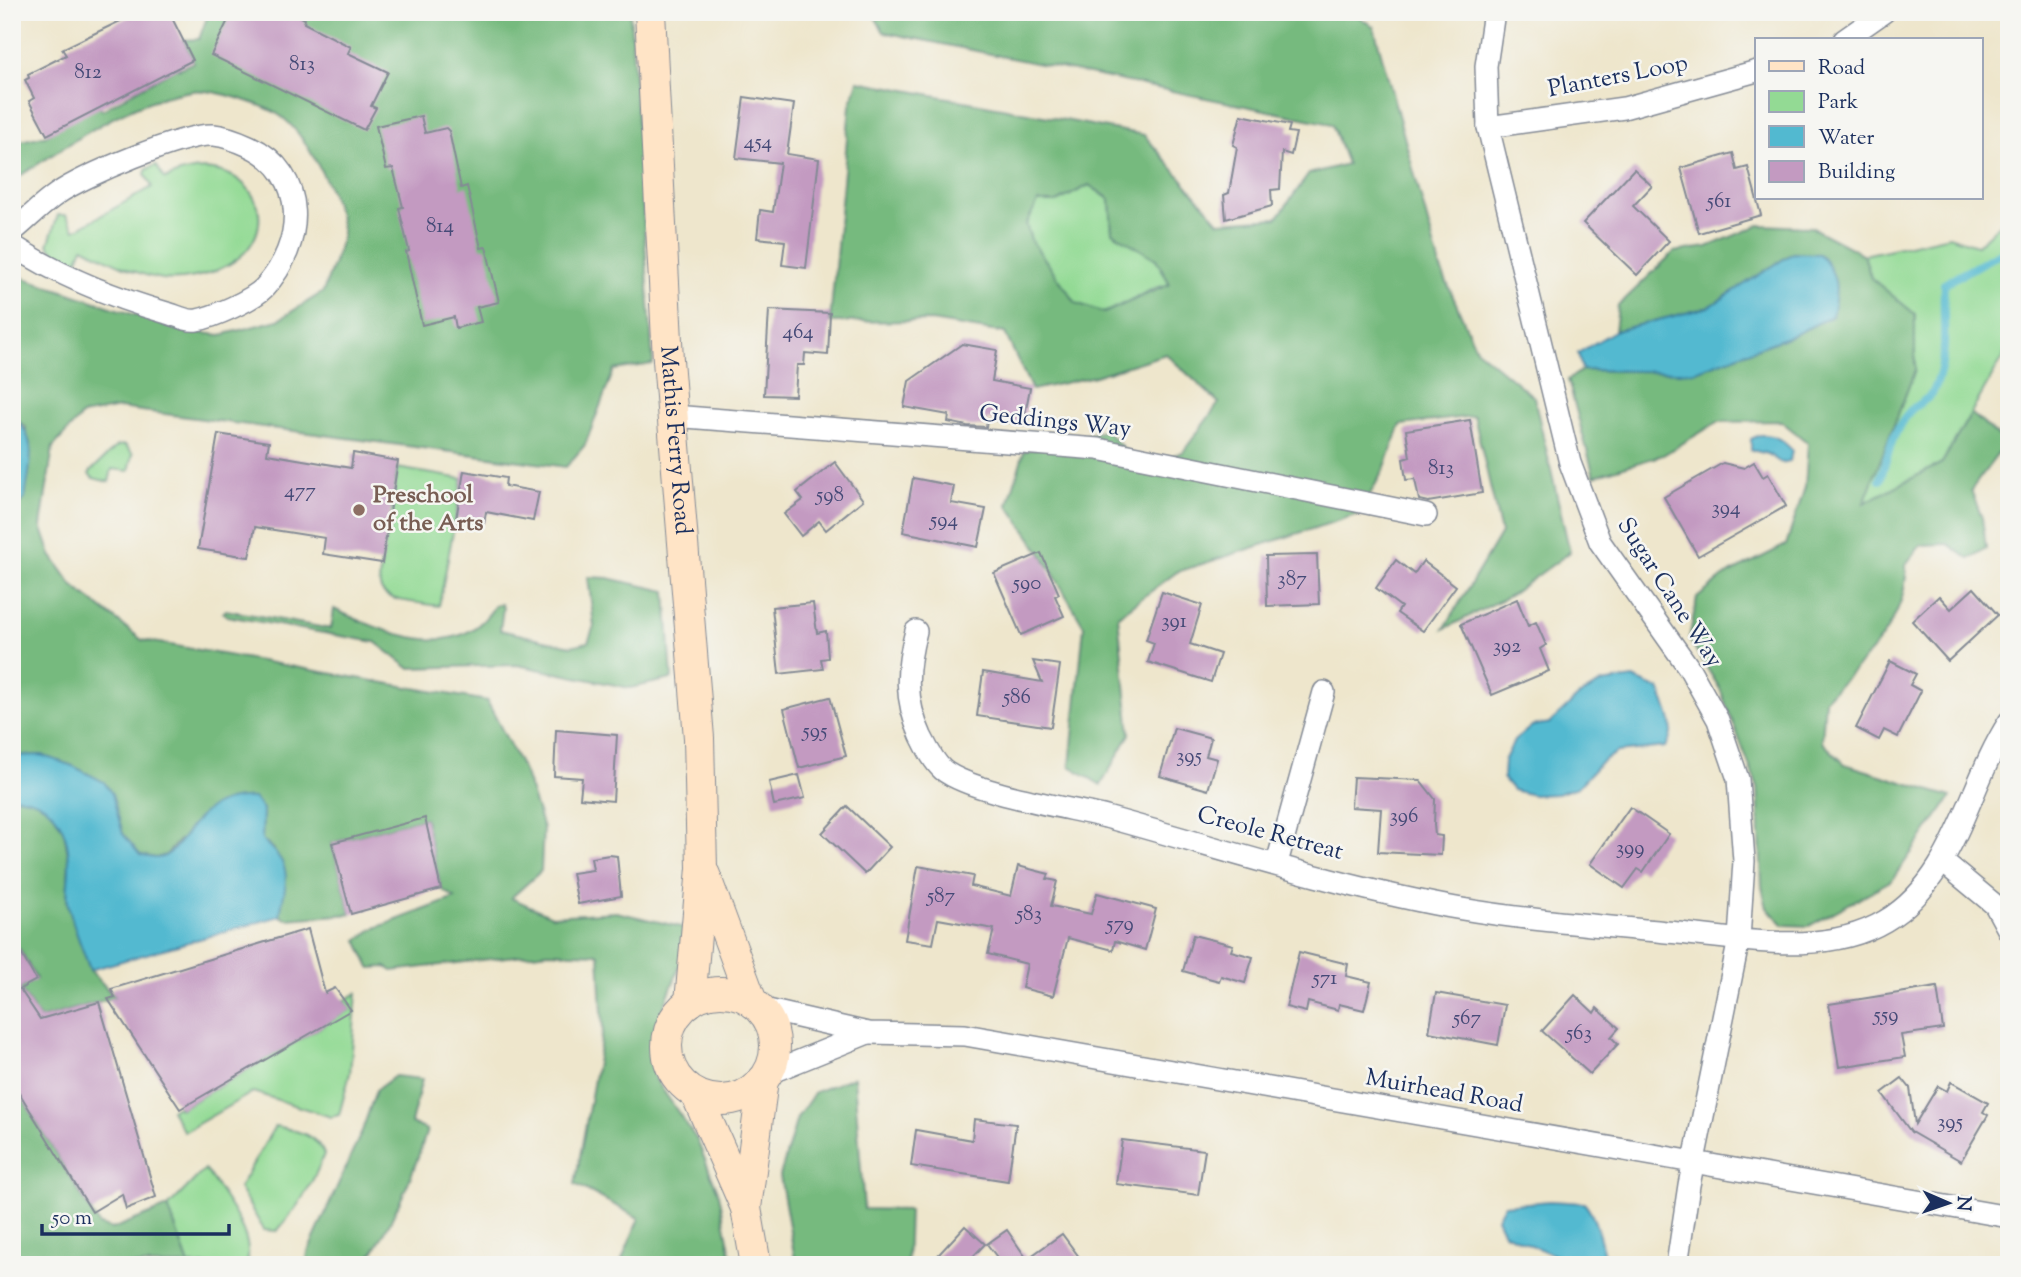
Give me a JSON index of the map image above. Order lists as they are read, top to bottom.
{
  "streets": {
    "main road": ["Mathis Ferry Road"],
    "street": [
      "Planters Loop",
      "Geddings Way",
      "Sugar Cane Way",
      "Creole Retreat",
      "Muirhead Road"
    ]
  },
  "crossings": [
    ["Planters Loop", "Sugar Cane Way"],
    ["Geddings Way", "Mathis Ferry Road"],
    ["Mathis Ferry Road", "Muirhead Road"],
    ["Sugar Cane Way", "Creole Retreat"],
    ["Sugar Cane Way", "Muirhead Road"]
  ],
  "places": ["Preschool of the Arts"],
  "house_numbers": [
    "813",
    "812",
    "454",
    "561",
    "814",
    "464",
    "813",
    "477",
    "598",
    "394",
    "594",
    "387",
    "590",
    "391",
    "392",
    "586",
    "595",
    "395",
    "396",
    "399",
    "587",
    "583",
    "579",
    "571",
    "559",
    "567",
    "563",
    "395"
  ],
  "legend": [
    "Road",
    "Park",
    "Water",
    "Building"
  ],
  "scale_bar": "50 m",
  "north": "right"
}
